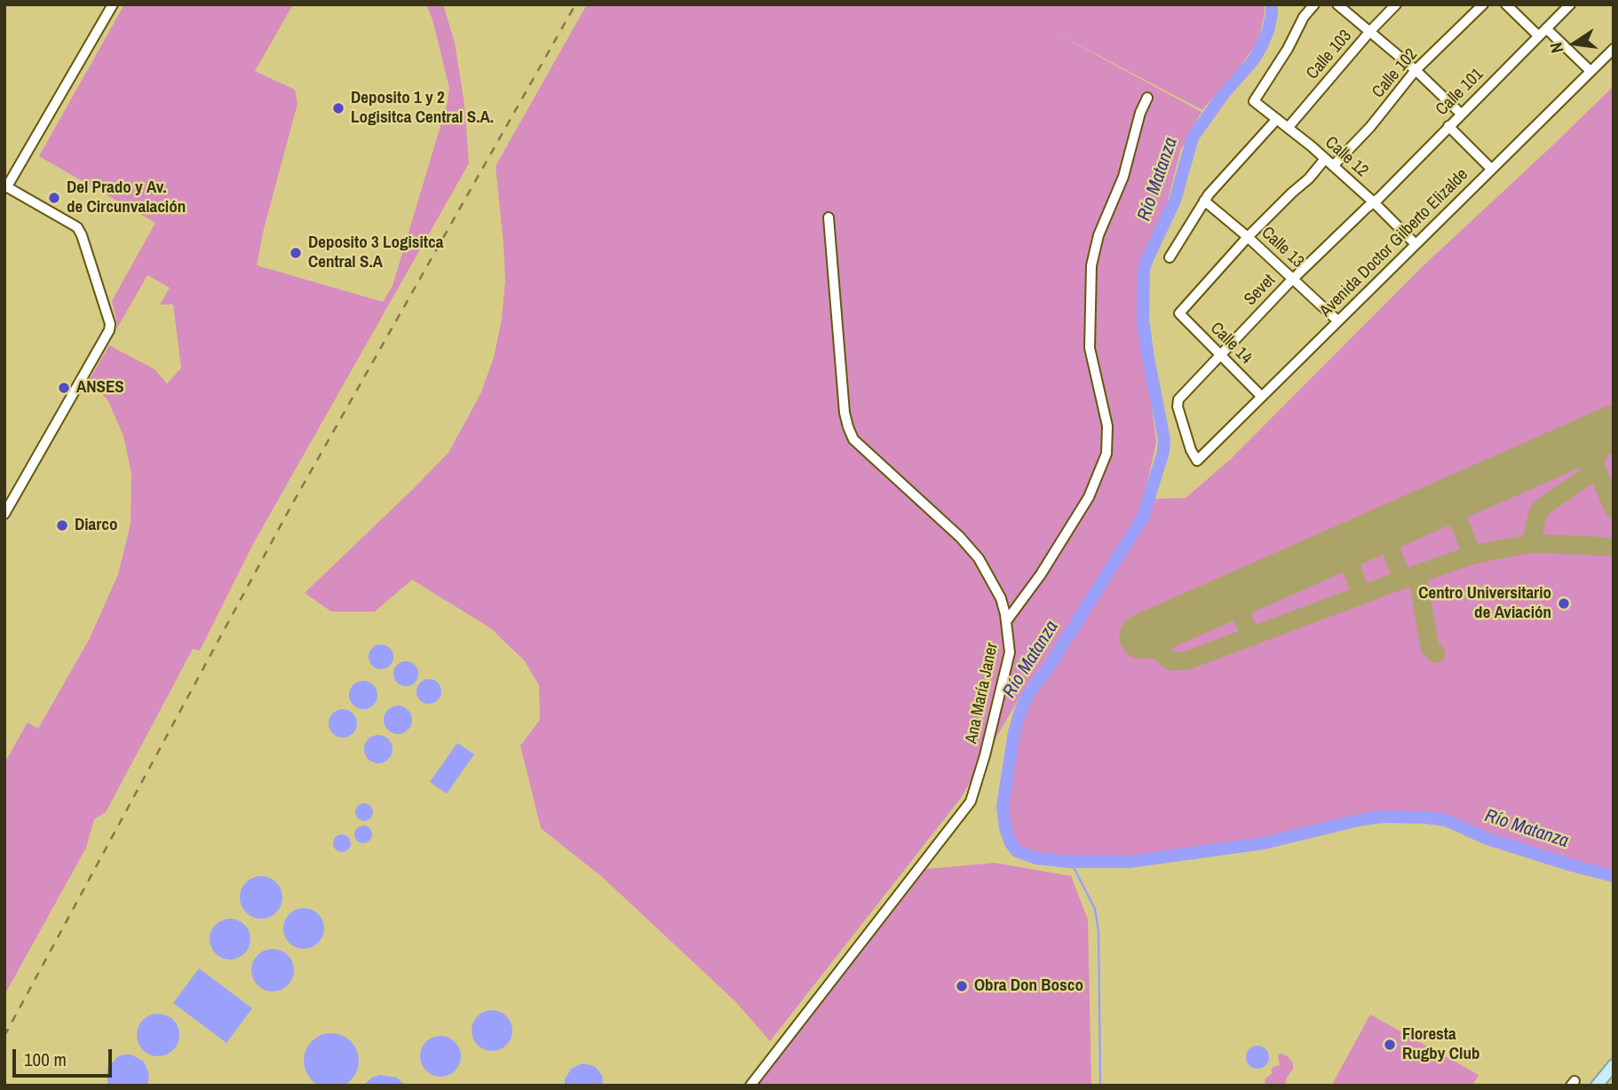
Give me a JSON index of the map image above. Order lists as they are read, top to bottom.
{
  "streets": {
    "street": [
      "Calle 103",
      "Calle 102",
      "Calle 101",
      "Calle 12",
      "Avenida Doctor Gilberto Elizalde",
      "Calle 13",
      "Sevet",
      "Calle 14",
      "Ana María Janer"
    ]
  },
  "crossings": [
    ["Calle 103", "Calle 12"],
    ["Calle 102", "Calle 12"],
    ["Calle 102", "Calle 13"],
    ["Calle 102", "Calle 14"],
    ["Calle 101", "Calle 12"],
    ["Calle 101", "Sevet"],
    ["Calle 12", "Avenida Doctor Gilberto Elizalde"],
    ["Calle 12", "Sevet"],
    ["Avenida Doctor Gilberto Elizalde", "Calle 13"],
    ["Avenida Doctor Gilberto Elizalde", "Sevet"],
    ["Avenida Doctor Gilberto Elizalde", "Calle 14"],
    ["Calle 13", "Sevet"],
    ["Sevet", "Calle 14"]
  ],
  "water": ["Río Matanza"],
  "places": [
    "Deposito 1 y 2 Logisitca Central S.A.",
    "Del Prado y Av. de Circunvalación",
    "Deposito 3 Logisitca Central S.A",
    "ANSES",
    "Diarco",
    "Centro Universitario de Aviación",
    "Obra Don Bosco",
    "Floresta Rugby Club"
  ],
  "scale_bar": "100 m",
  "north": "left"
}
